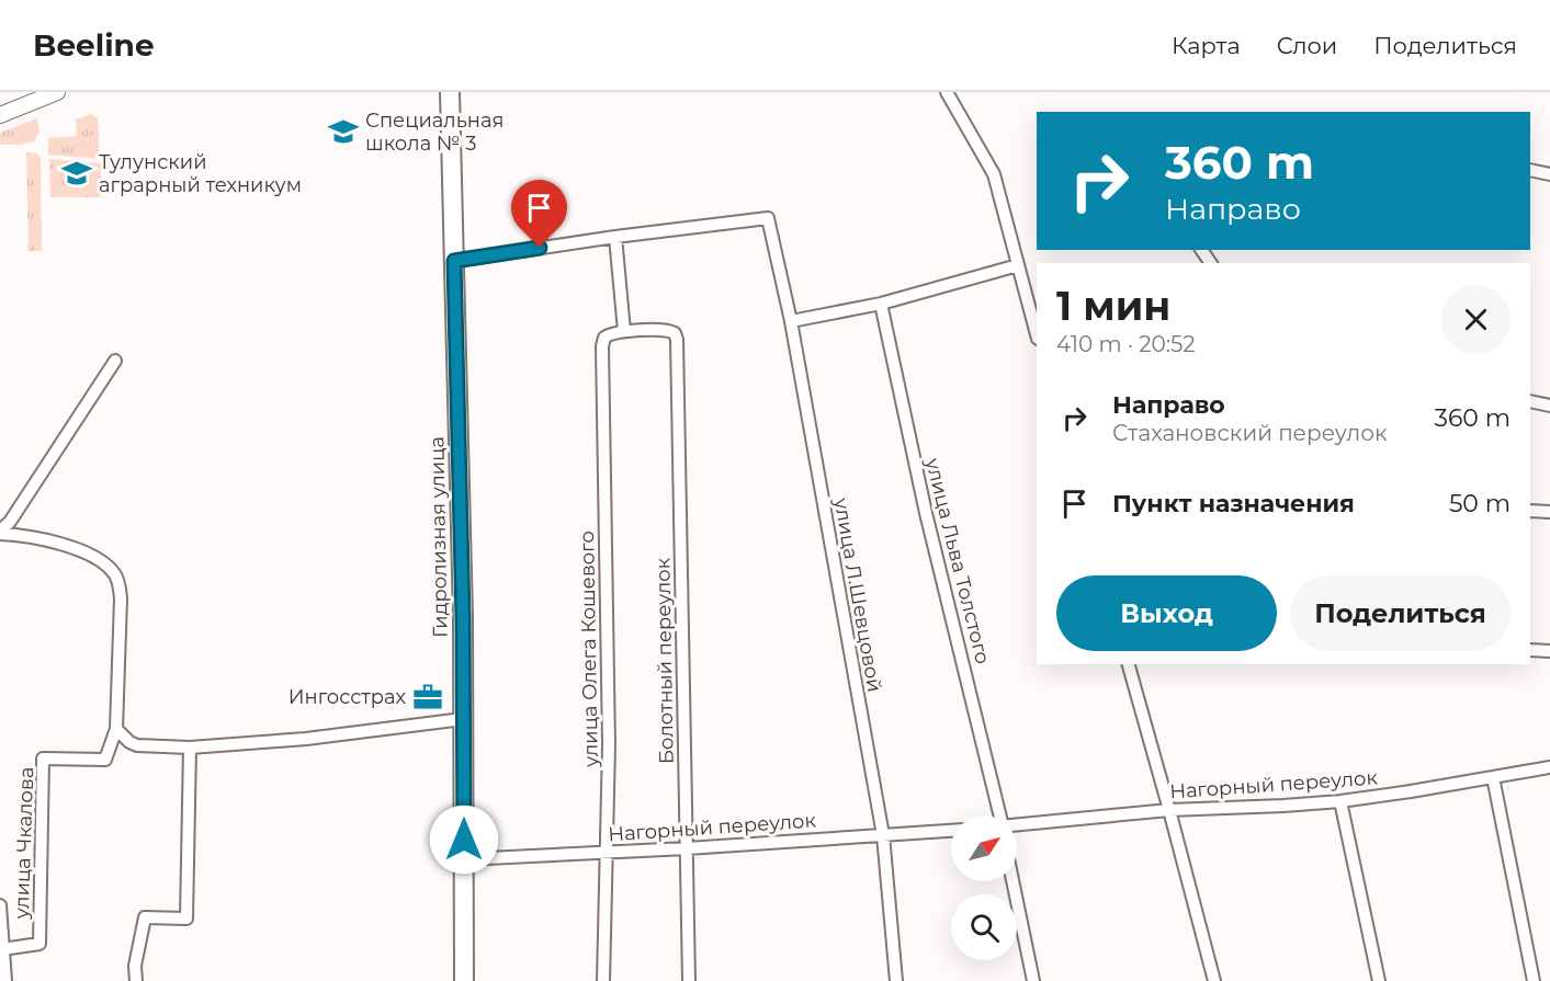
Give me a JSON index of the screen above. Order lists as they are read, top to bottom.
{
  "streets": {
    "highway": ["Гидролизная улица"],
    "street": [
      "улица Льва Толстого",
      "улица Л.Шевцовой",
      "улица Олега Кошевого",
      "Болотный переулок",
      "Нагорный переулок",
      "улица Чкалова"
    ]
  },
  "crossings": [
    ["Гидролизная улица", "Нагорный переулок"],
    ["улица Л.Шевцовой", "Нагорный переулок"],
    ["улица Олега Кошевого", "Болотный переулок"],
    ["улица Олега Кошевого", "Нагорный переулок"],
    ["Болотный переулок", "Нагорный переулок"]
  ],
  "places": {
    "school or university": ["Специальная школа № 3", "Тулунский аграрный техникум"],
    "office": ["Ингосстрах"]
  },
  "north": "top right",
  "page": {
    "header": "Beeline",
    "nav": ["Карта", "Слои", "Поделиться"],
    "turn": ["360 m", "Направо"],
    "heading": ["1 мин", "410 m · 20:52"],
    "list": [
      {
        "name": "Направо",
        "note": "Стахановский переулок",
        "value": "360 m"
      },
      {
        "name": "Пункт назначения",
        "value": "50 m"
      }
    ],
    "buttons": ["Выход", "Поделиться"]
  }
}
